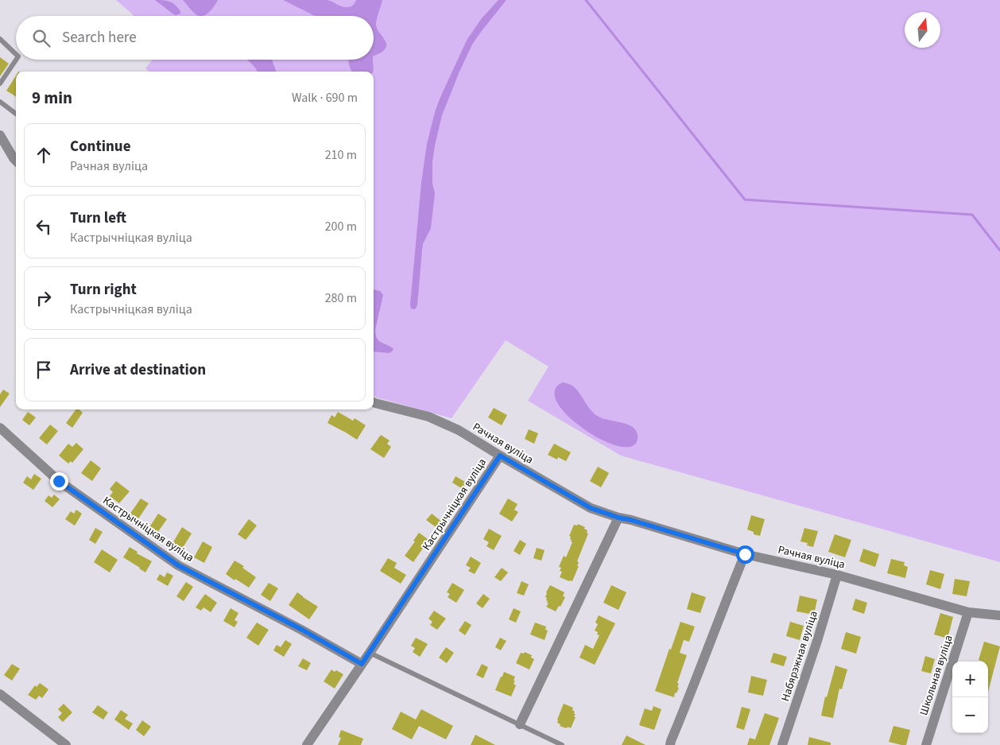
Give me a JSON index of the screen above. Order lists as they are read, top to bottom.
{
  "streets": {
    "street": [
      "Рачная вуліца",
      "Кастрычніцкая вуліца",
      "Набярэжная вуліца",
      "Школьная вуліца"
    ]
  },
  "crossings": [
    ["Рачная вуліца", "Кастрычніцкая вуліца"],
    ["Рачная вуліца", "Набярэжная вуліца"],
    ["Рачная вуліца", "Школьная вуліца"]
  ],
  "north": "top",
  "page": {
    "search": "Search here",
    "heading": ["9 min", "Walk · 690 m"],
    "list": [
      ["Continue", "Рачная вуліца", "210 m"],
      ["Turn left", "Кастрычніцкая вуліца", "200 m"],
      ["Turn right", "Кастрычніцкая вуліца", "280 m"],
      "Arrive at destination"
    ],
    "map_buttons": ["+", "−"]
  }
}
